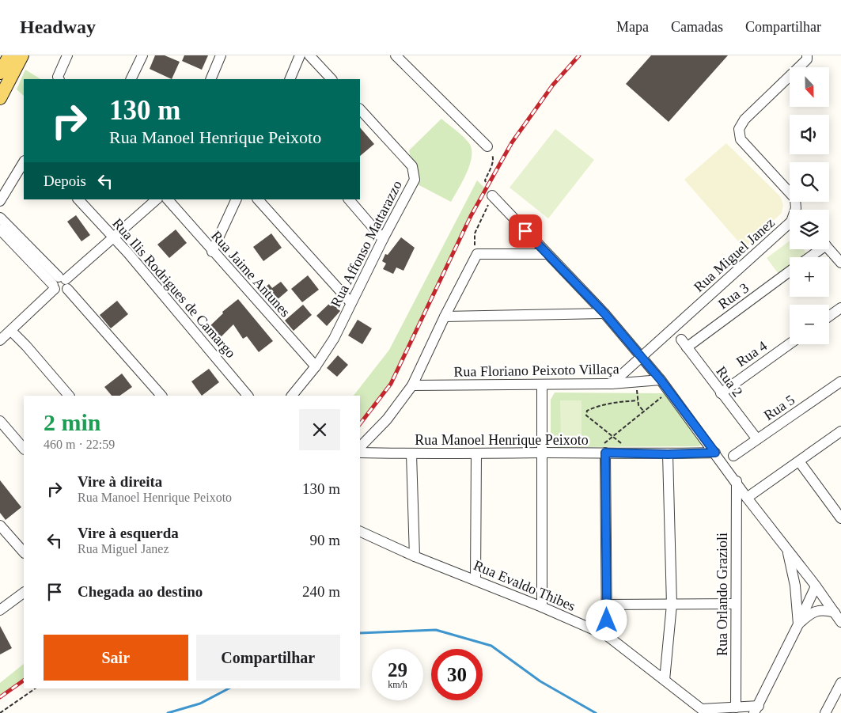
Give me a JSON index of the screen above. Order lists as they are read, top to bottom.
{
  "streets": {
    "street": [
      "Rua Affonso Mattarazzo",
      "Rua Miguel Janez",
      "Rua Jaime Antunes",
      "Rua Ilis Rodrigues de Camargo",
      "Rua 3",
      "Rua 4",
      "Rua Floriano Peixoto Villaça",
      "Rua 2",
      "Rua 5",
      "Rua Manoel Henrique Peixoto",
      "Rua Evaldo Thibes",
      "Rua Orlando Grazioli"
    ]
  },
  "crossings": [
    ["Rua Affonso Mattarazzo", "Rua Jaime Antunes"],
    ["Rua Miguel Janez", "Rua Floriano Peixoto Villaça"],
    ["Rua 3", "Rua 2"],
    ["Rua 4", "Rua 2"],
    ["Rua 2", "Rua 5"]
  ],
  "north": "bottom",
  "page": {
    "header": "Headway",
    "nav": ["Mapa", "Camadas", "Compartilhar"],
    "map_buttons": ["+", "−"],
    "turn": ["130 m", "Rua Manoel Henrique Peixoto"],
    "then": "Depois",
    "heading": ["2 min", "460 m · 22:59"],
    "list": [
      {
        "name": "Vire à direita",
        "note": "Rua Manoel Henrique Peixoto",
        "value": "130 m"
      },
      {
        "name": "Vire à esquerda",
        "note": "Rua Miguel Janez",
        "value": "90 m"
      },
      {
        "name": "Chegada ao destino",
        "value": "240 m"
      }
    ],
    "buttons": ["Sair", "Compartilhar"],
    "speed": "29 km/h",
    "limit": "30"
  }
}
